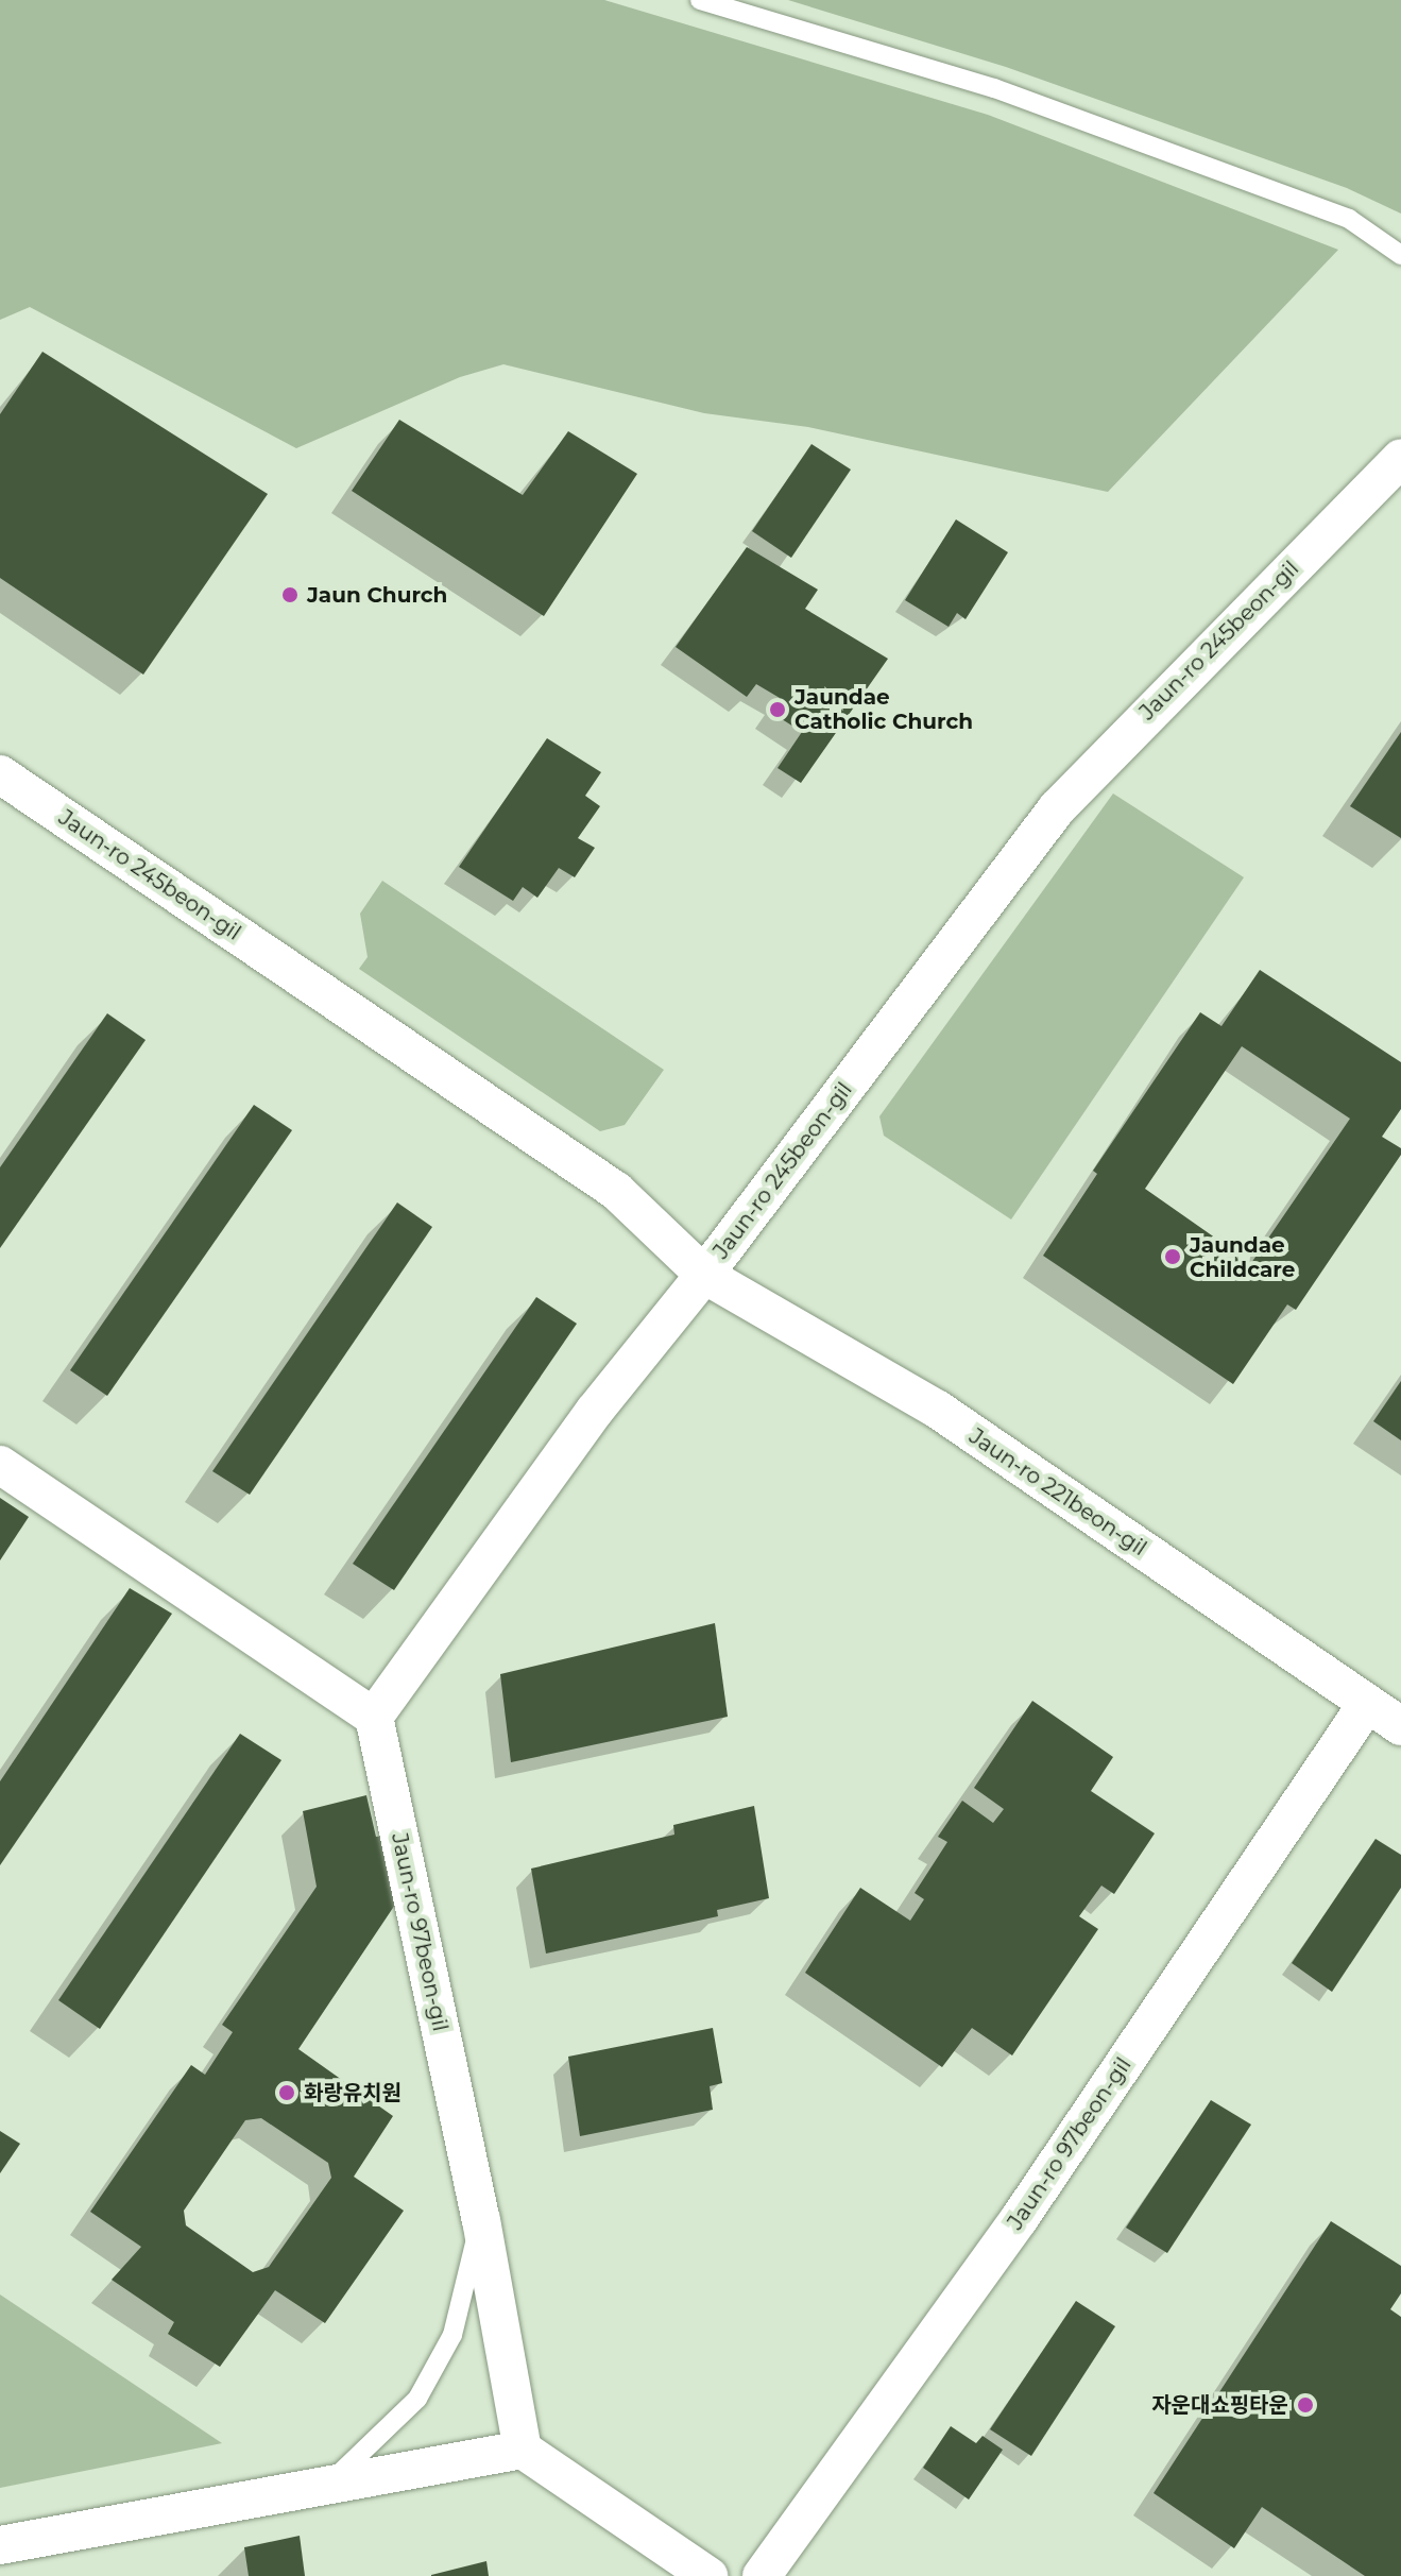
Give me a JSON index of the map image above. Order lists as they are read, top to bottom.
{
  "streets": {
    "street": ["Jaun-ro 245beon-gil", "Jaun-ro 221beon-gil", "Jaun-ro 97beon-gil"]
  },
  "crossings": [
    ["Jaun-ro 245beon-gil", "Jaun-ro 221beon-gil"],
    ["Jaun-ro 221beon-gil", "Jaun-ro 97beon-gil"]
  ],
  "places": [
    "Jaun Church",
    "Jaundae Catholic Church",
    "Jaundae Childcare",
    "화랑유치원",
    "자운대쇼핑타운"
  ]
}
